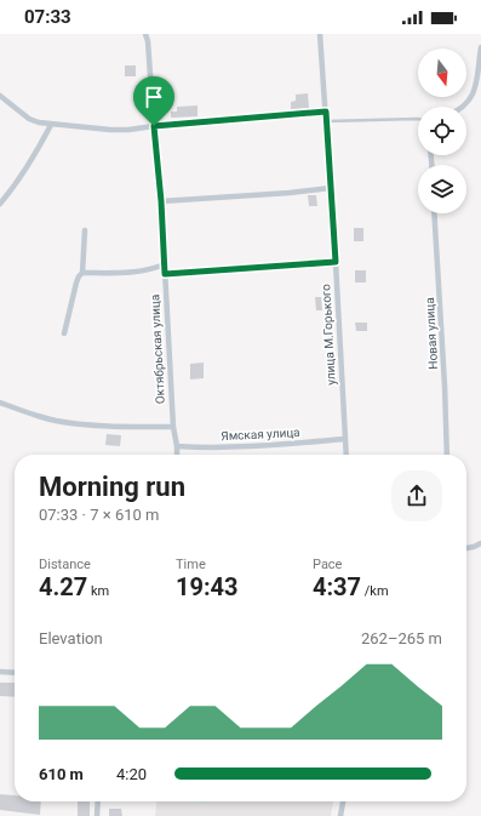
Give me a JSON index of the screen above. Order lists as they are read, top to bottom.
{
  "streets": {
    "street": [
      "Новая улица",
      "улица М.Горького",
      "Октябрьская улица",
      "Ямская улица"
    ]
  },
  "crossings": [
    ["улица М.Горького", "Ямская улица"],
    ["Октябрьская улица", "Ямская улица"]
  ],
  "north": "bottom",
  "page": {
    "status": "07:33",
    "heading": ["Morning run", "07:33 · 7 × 610 m"],
    "stats": [
      ["Distance", "4.27 km"],
      ["Time", "19:43"],
      ["Pace", "4:37 /km"]
    ],
    "chart": ["Elevation", "262–265 m"],
    "list": [
      {
        "name": "610 m",
        "note": "4:20"
      }
    ]
  }
}
